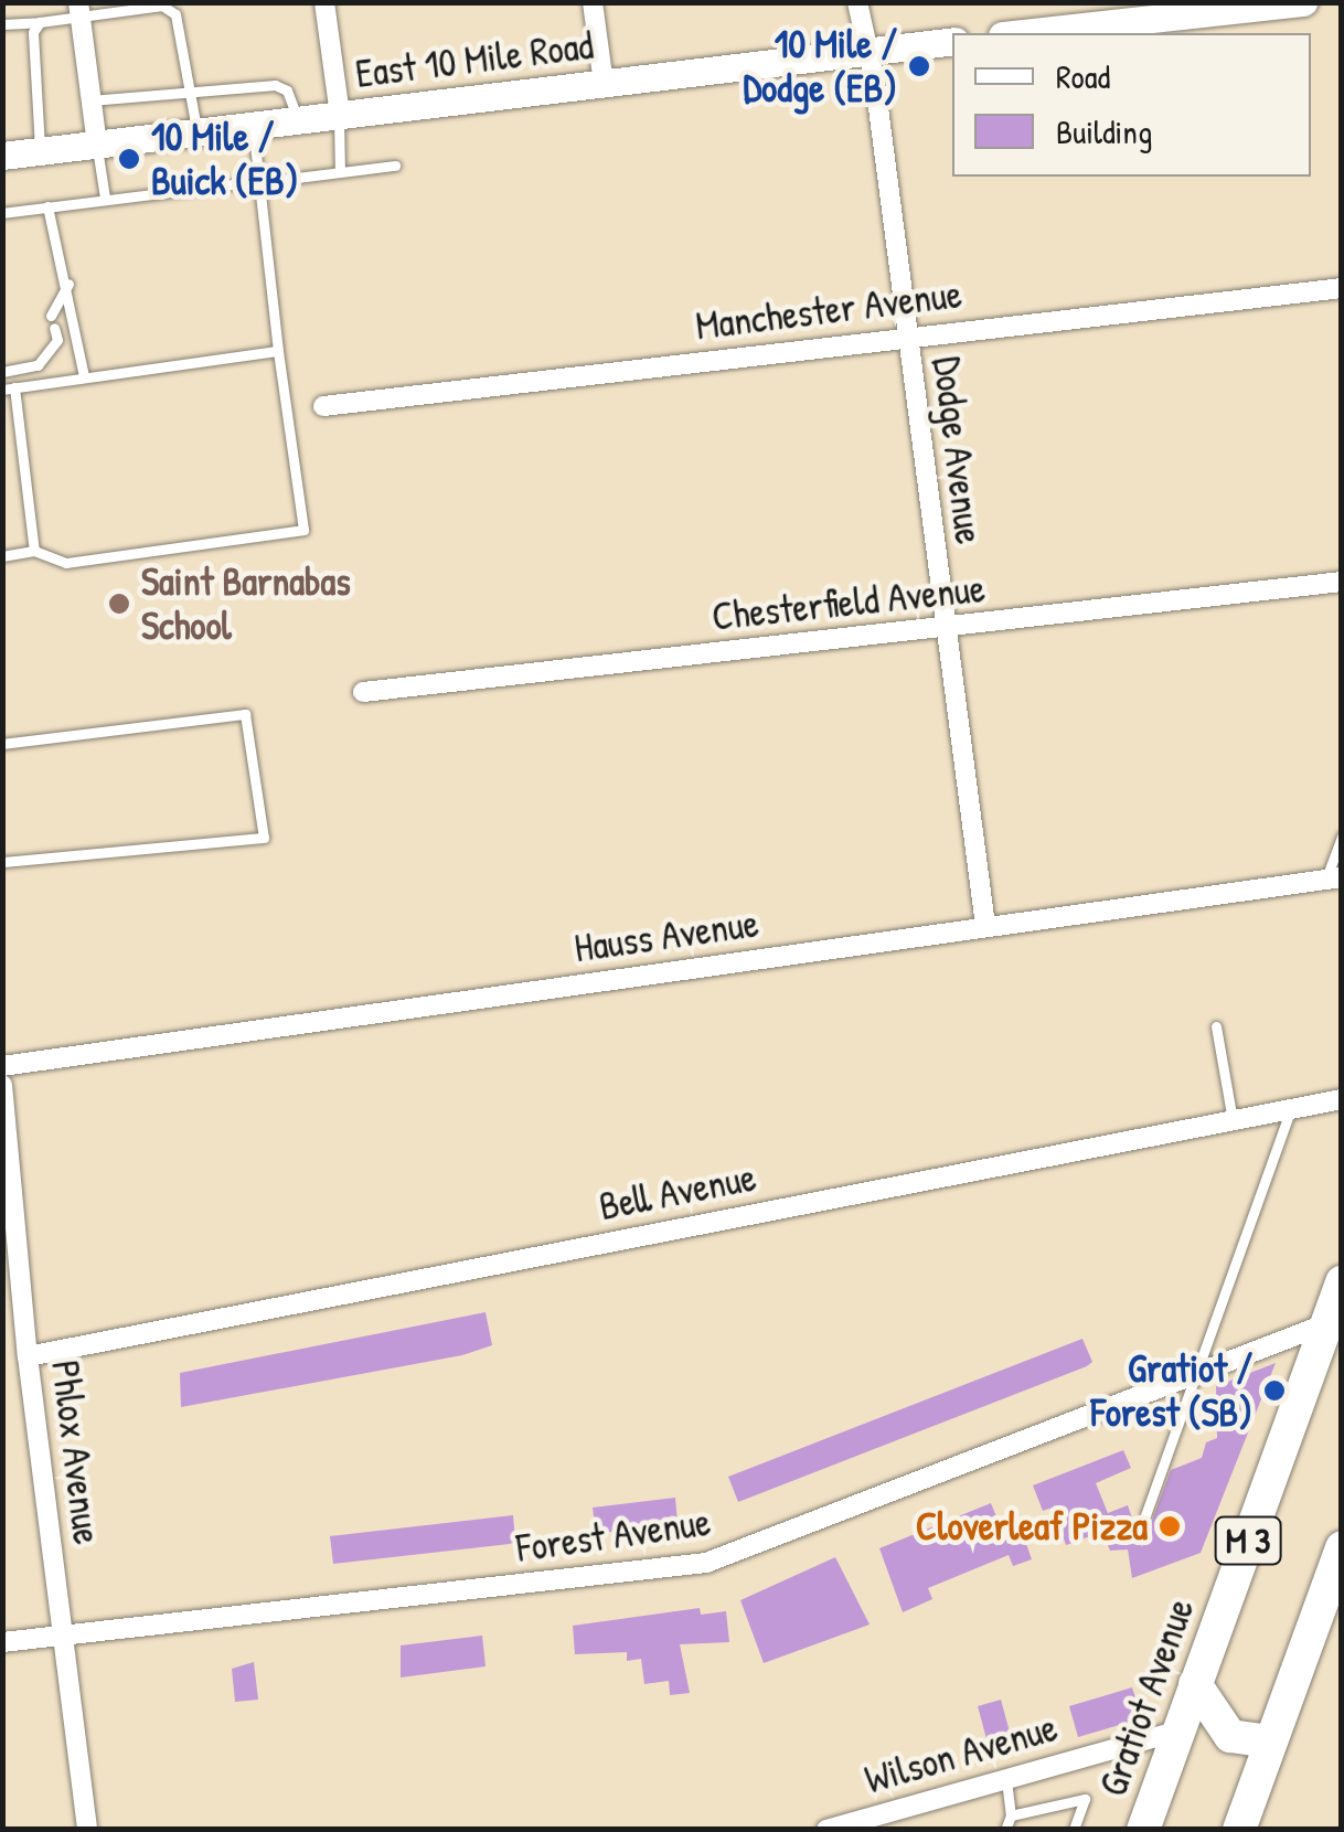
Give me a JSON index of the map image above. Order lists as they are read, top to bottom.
{
  "streets": {
    "main road": ["East 10 Mile Road", "M 3", "Gratiot Avenue"],
    "street": [
      "Manchester Avenue",
      "Dodge Avenue",
      "Chesterfield Avenue",
      "Hauss Avenue",
      "Bell Avenue",
      "Phlox Avenue",
      "Forest Avenue",
      "Wilson Avenue"
    ]
  },
  "crossings": [
    ["East 10 Mile Road", "Dodge Avenue"],
    ["Manchester Avenue", "Dodge Avenue"],
    ["Dodge Avenue", "Chesterfield Avenue"],
    ["Dodge Avenue", "Hauss Avenue"],
    ["Bell Avenue", "Phlox Avenue"],
    ["Phlox Avenue", "Forest Avenue"],
    ["Forest Avenue", "Gratiot Avenue"],
    ["Gratiot Avenue", "Wilson Avenue"]
  ],
  "places": [
    "10 Mile / Dodge (EB)",
    "10 Mile / Buick (EB)",
    "Saint Barnabas School",
    "Gratiot / Forest (SB)",
    "Cloverleaf Pizza"
  ],
  "legend": ["Road", "Building"]
}
